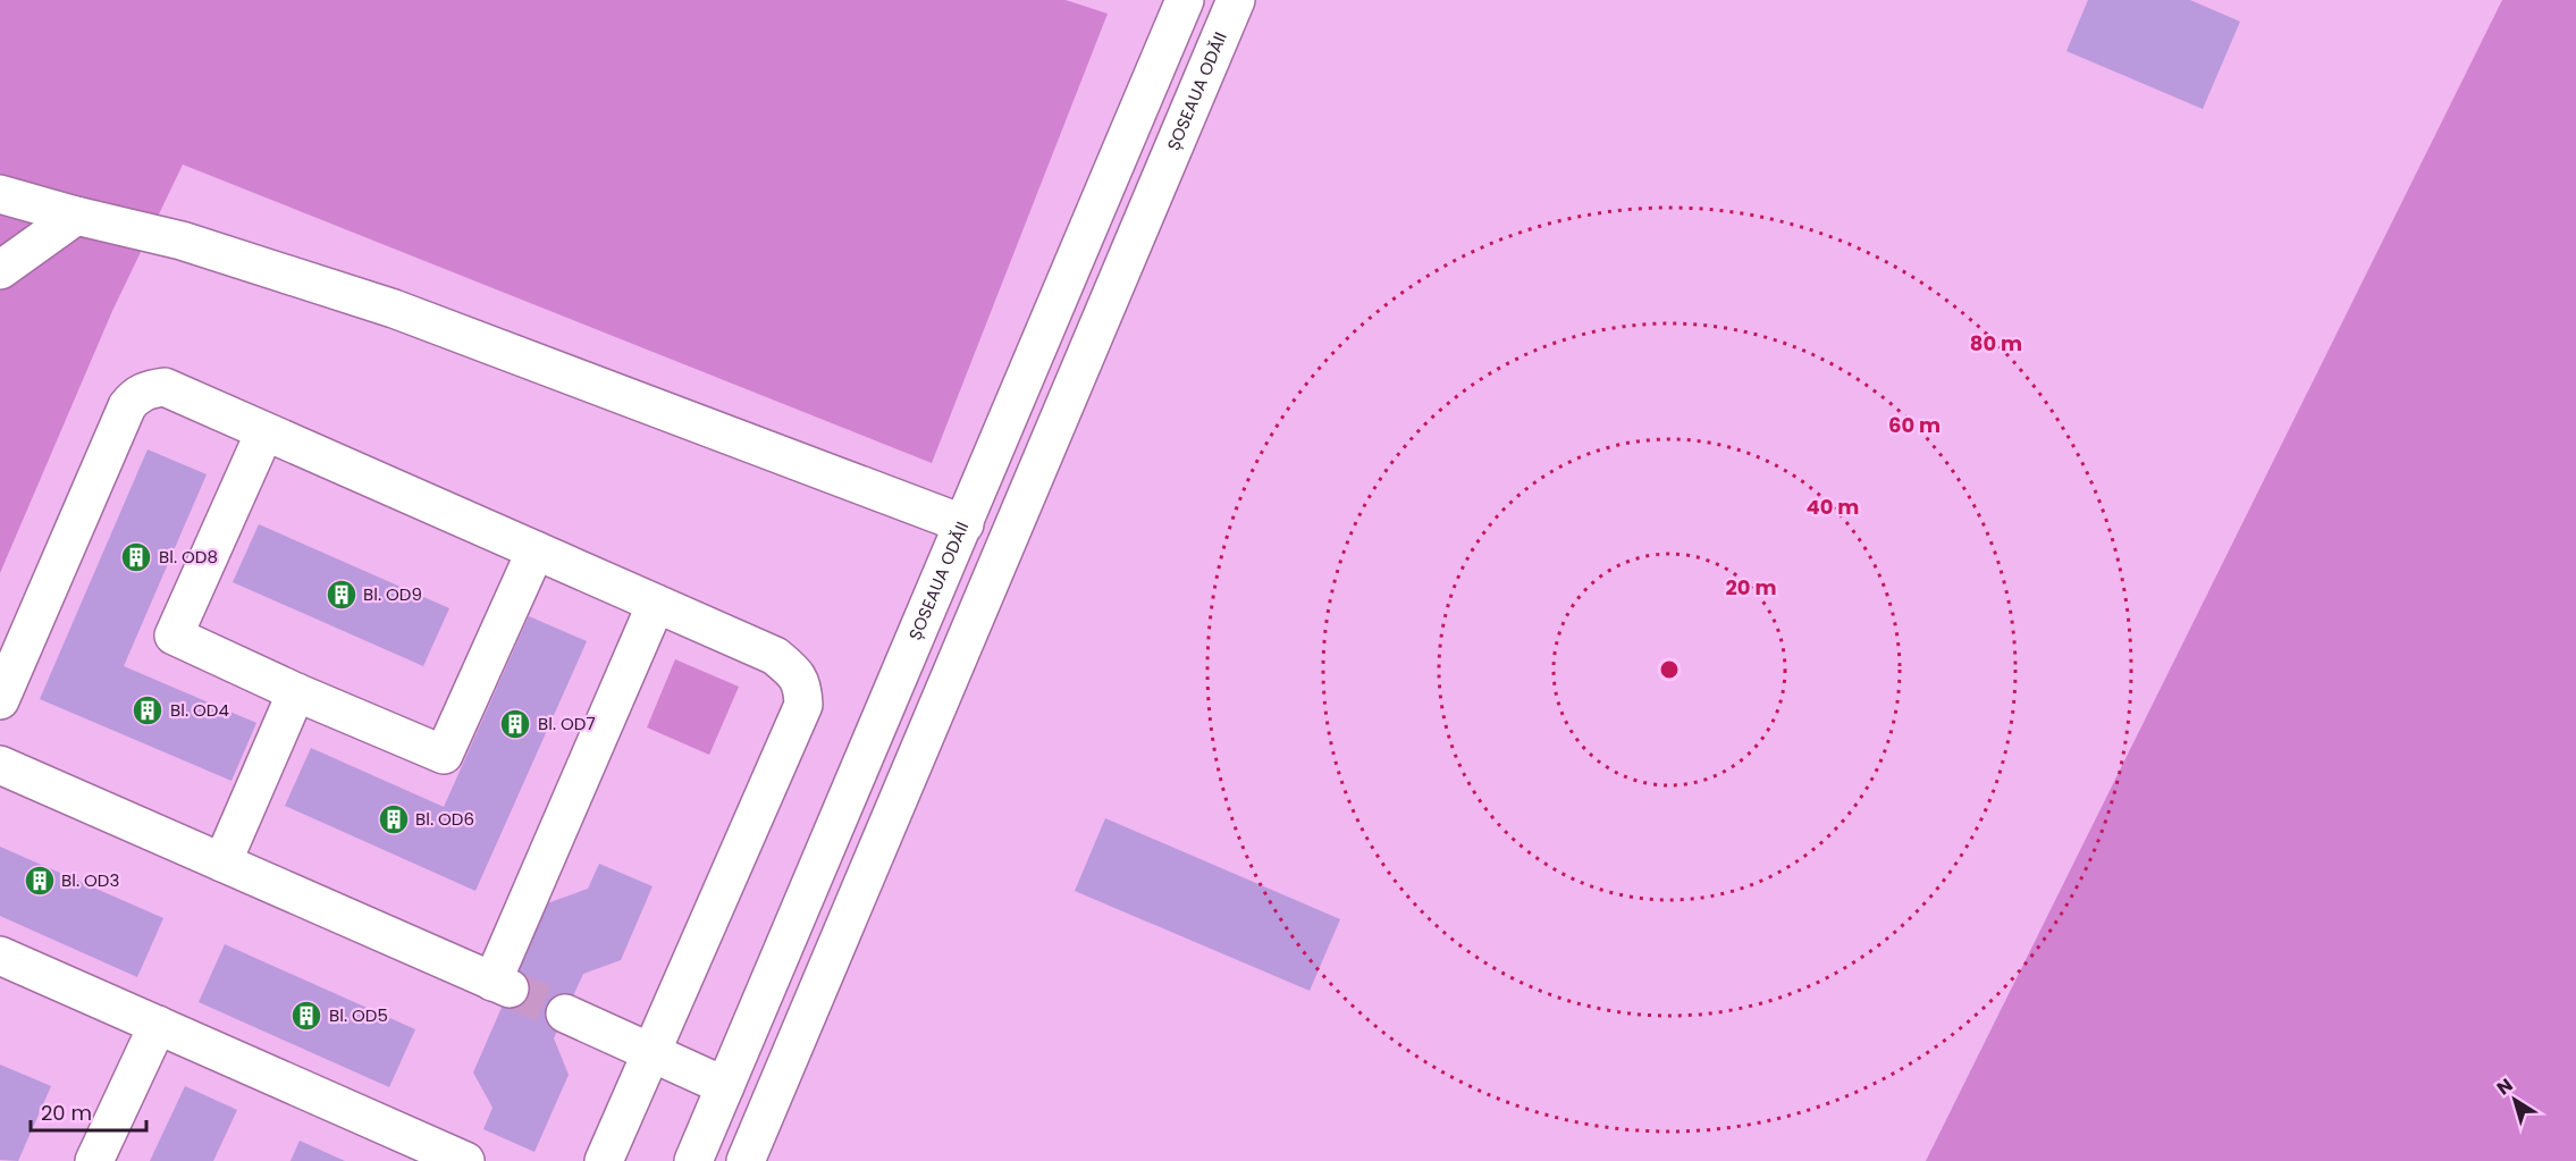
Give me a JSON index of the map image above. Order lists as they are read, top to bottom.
{
  "streets": {
    "street": ["ȘOSEAUA ODĂII"]
  },
  "places": {
    "building": [
      "Bl. OD8",
      "Bl. OD9",
      "Bl. OD4",
      "Bl. OD7",
      "Bl. OD6",
      "Bl. OD3",
      "Bl. OD5"
    ]
  },
  "scale_bar": "20 m",
  "north": "top left",
  "rings": [
    "80 m",
    "60 m",
    "40 m",
    "20 m"
  ]
}
